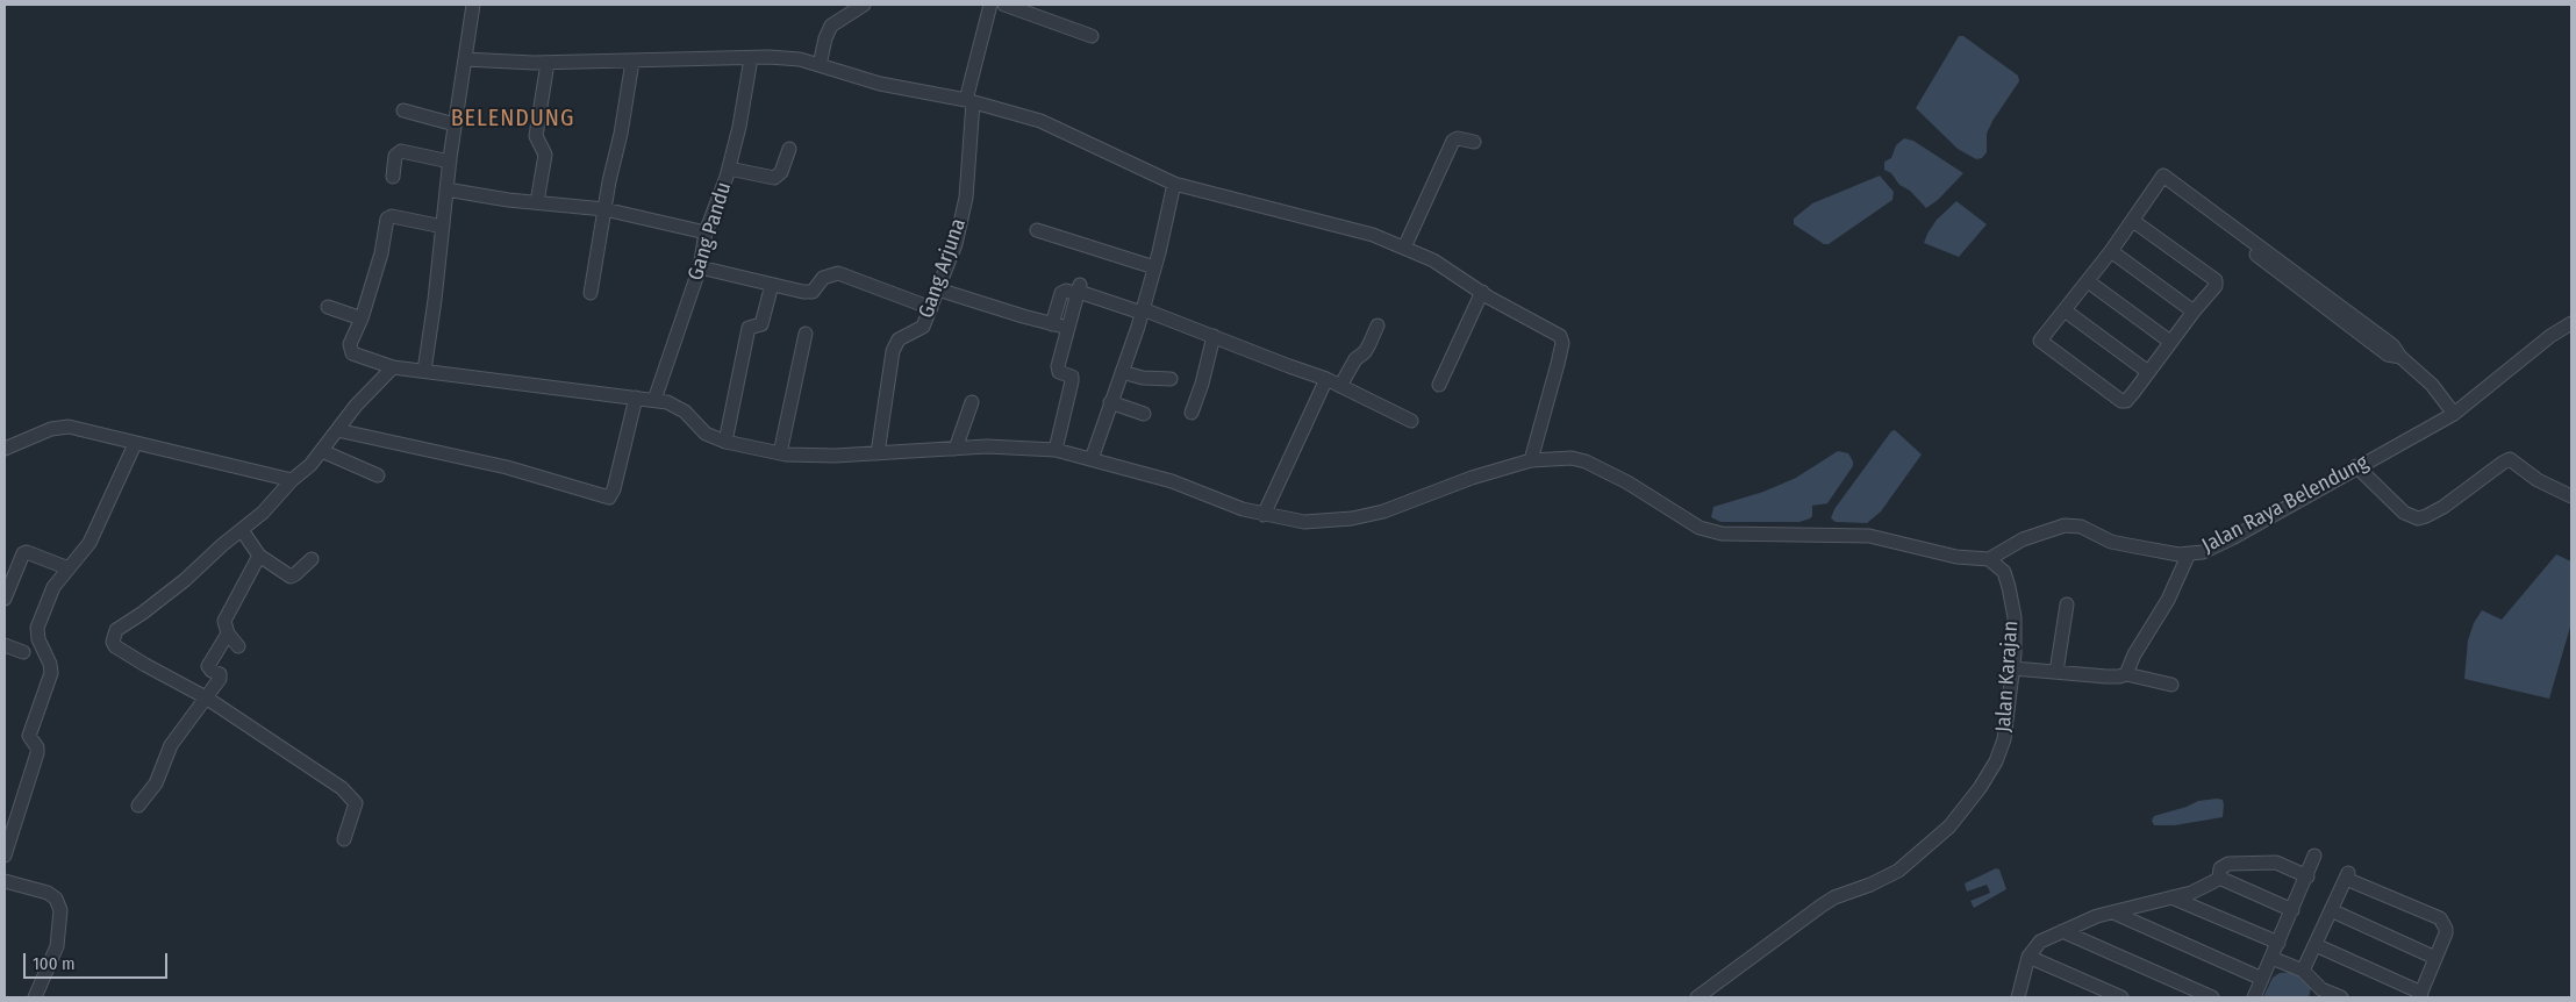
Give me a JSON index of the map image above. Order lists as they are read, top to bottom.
{
  "streets": {
    "street": [
      "Gang Pandu",
      "Gang Arjuna",
      "Jalan Raya Belendung",
      "Jalan Karajan"
    ]
  },
  "crossings": [
    ["Jalan Raya Belendung", "Jalan Karajan"]
  ],
  "districts": ["BELENDUNG"],
  "scale_bar": "100 m"
}
